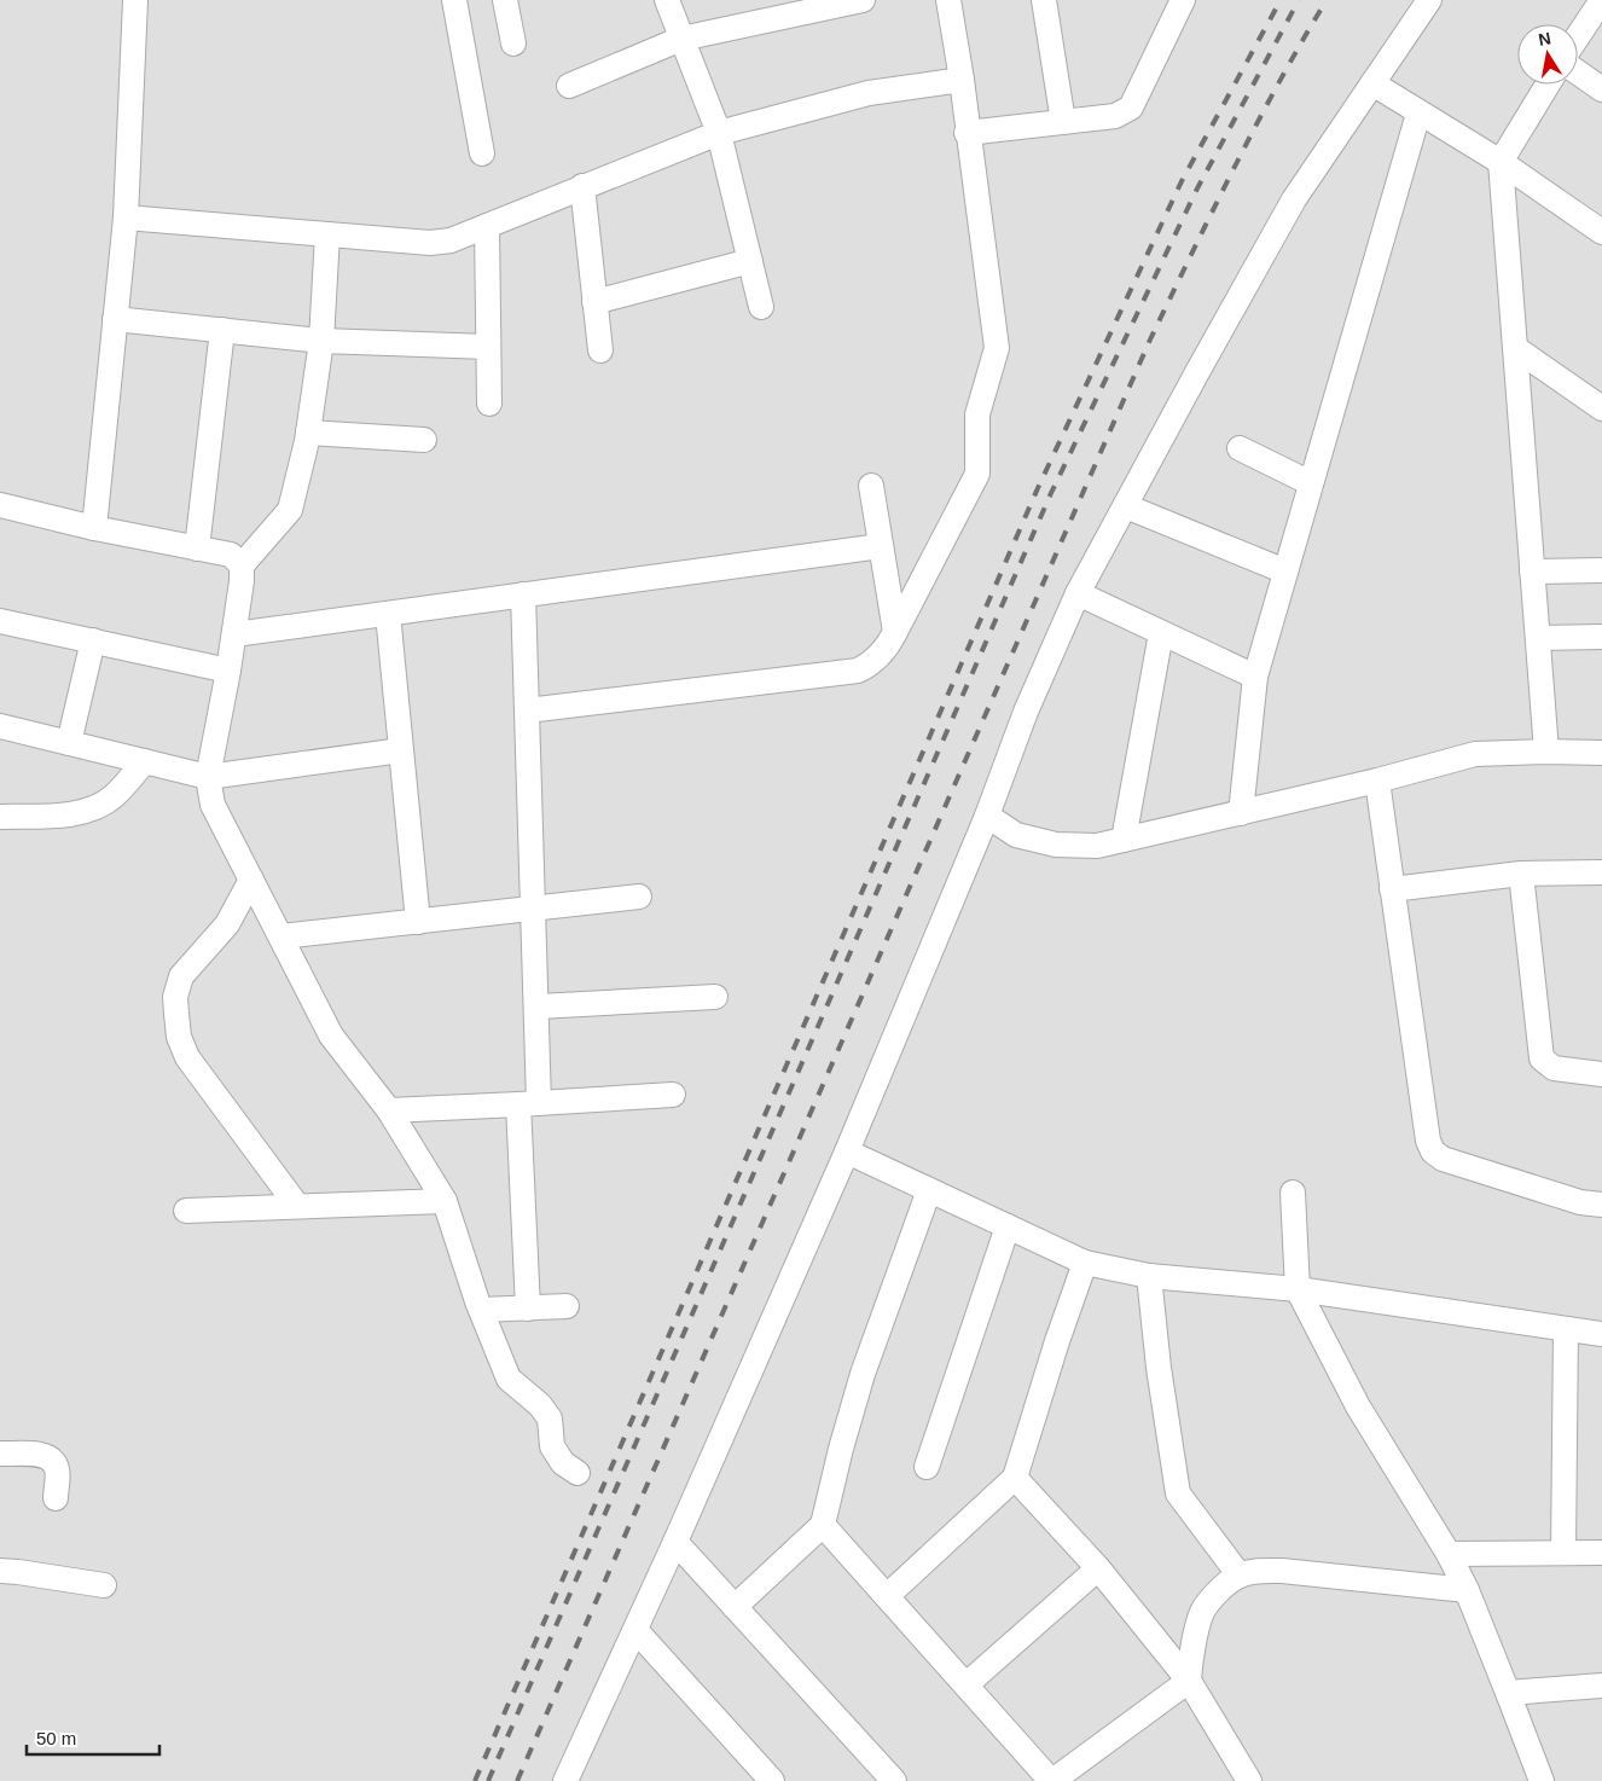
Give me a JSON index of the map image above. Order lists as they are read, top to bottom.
{
  "scale_bar": "50 m",
  "north": "top"
}
